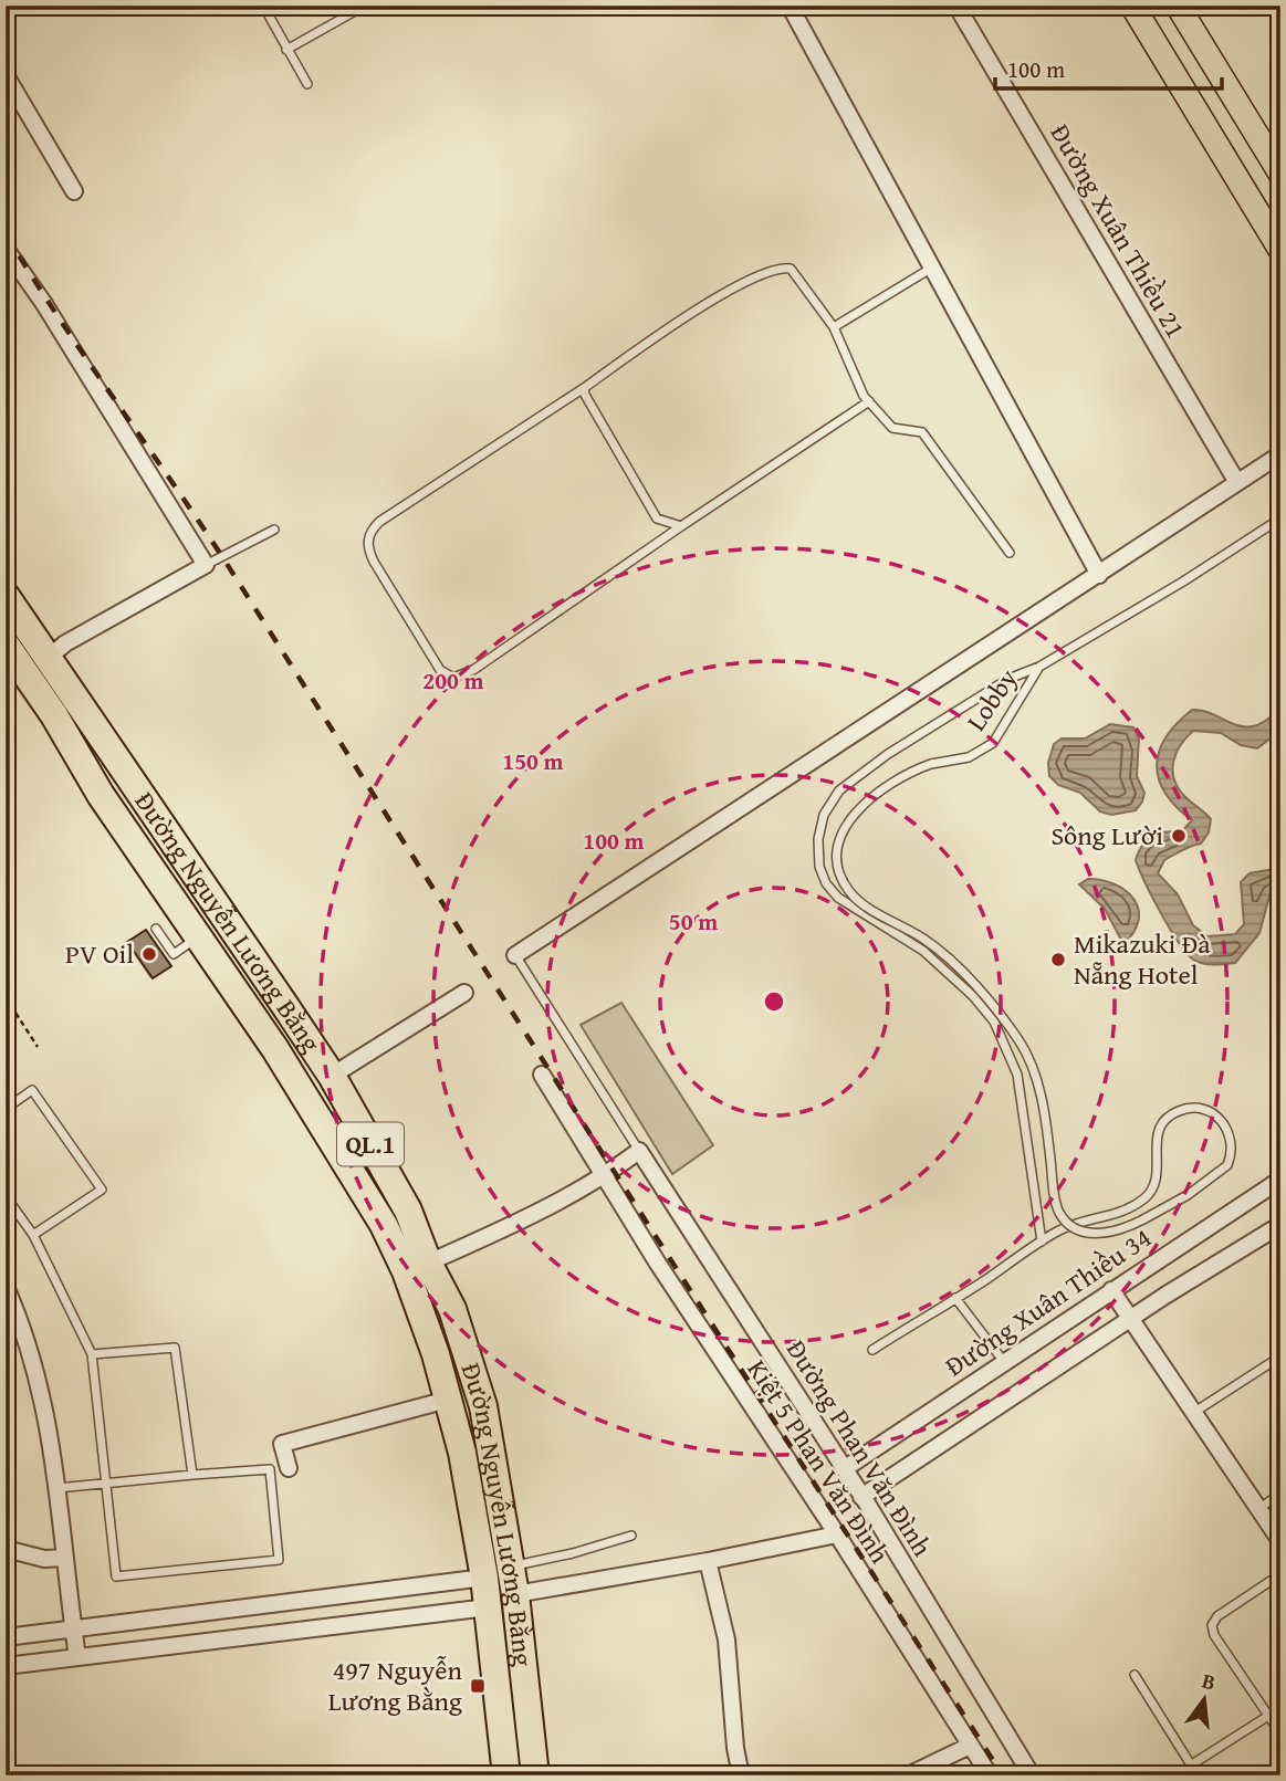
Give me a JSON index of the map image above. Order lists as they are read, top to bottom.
{
  "streets": {
    "highway": ["Đường Nguyễn Lương Bằng", "QL.1"],
    "street": [
      "Đường Xuân Thiều 21",
      "Đường Xuân Thiều 34",
      "Đường Phan Văn Đình",
      "Kiệt 5 Phan Văn Đình"
    ],
    "lane": ["Lobby"]
  },
  "crossings": [
    ["Đường Nguyễn Lương Bằng", "QL.1"],
    ["Đường Xuân Thiều 34", "Đường Phan Văn Đình"]
  ],
  "places": {
    "other": ["Sông Lười", "PV Oil", "Mikazuki Đà Nẵng Hotel"],
    "transit": ["497 Nguyễn Lương Bằng"]
  },
  "scale_bar": "100 m",
  "north": "top",
  "rings": [
    "200 m",
    "150 m",
    "100 m",
    "50 m"
  ]
}
